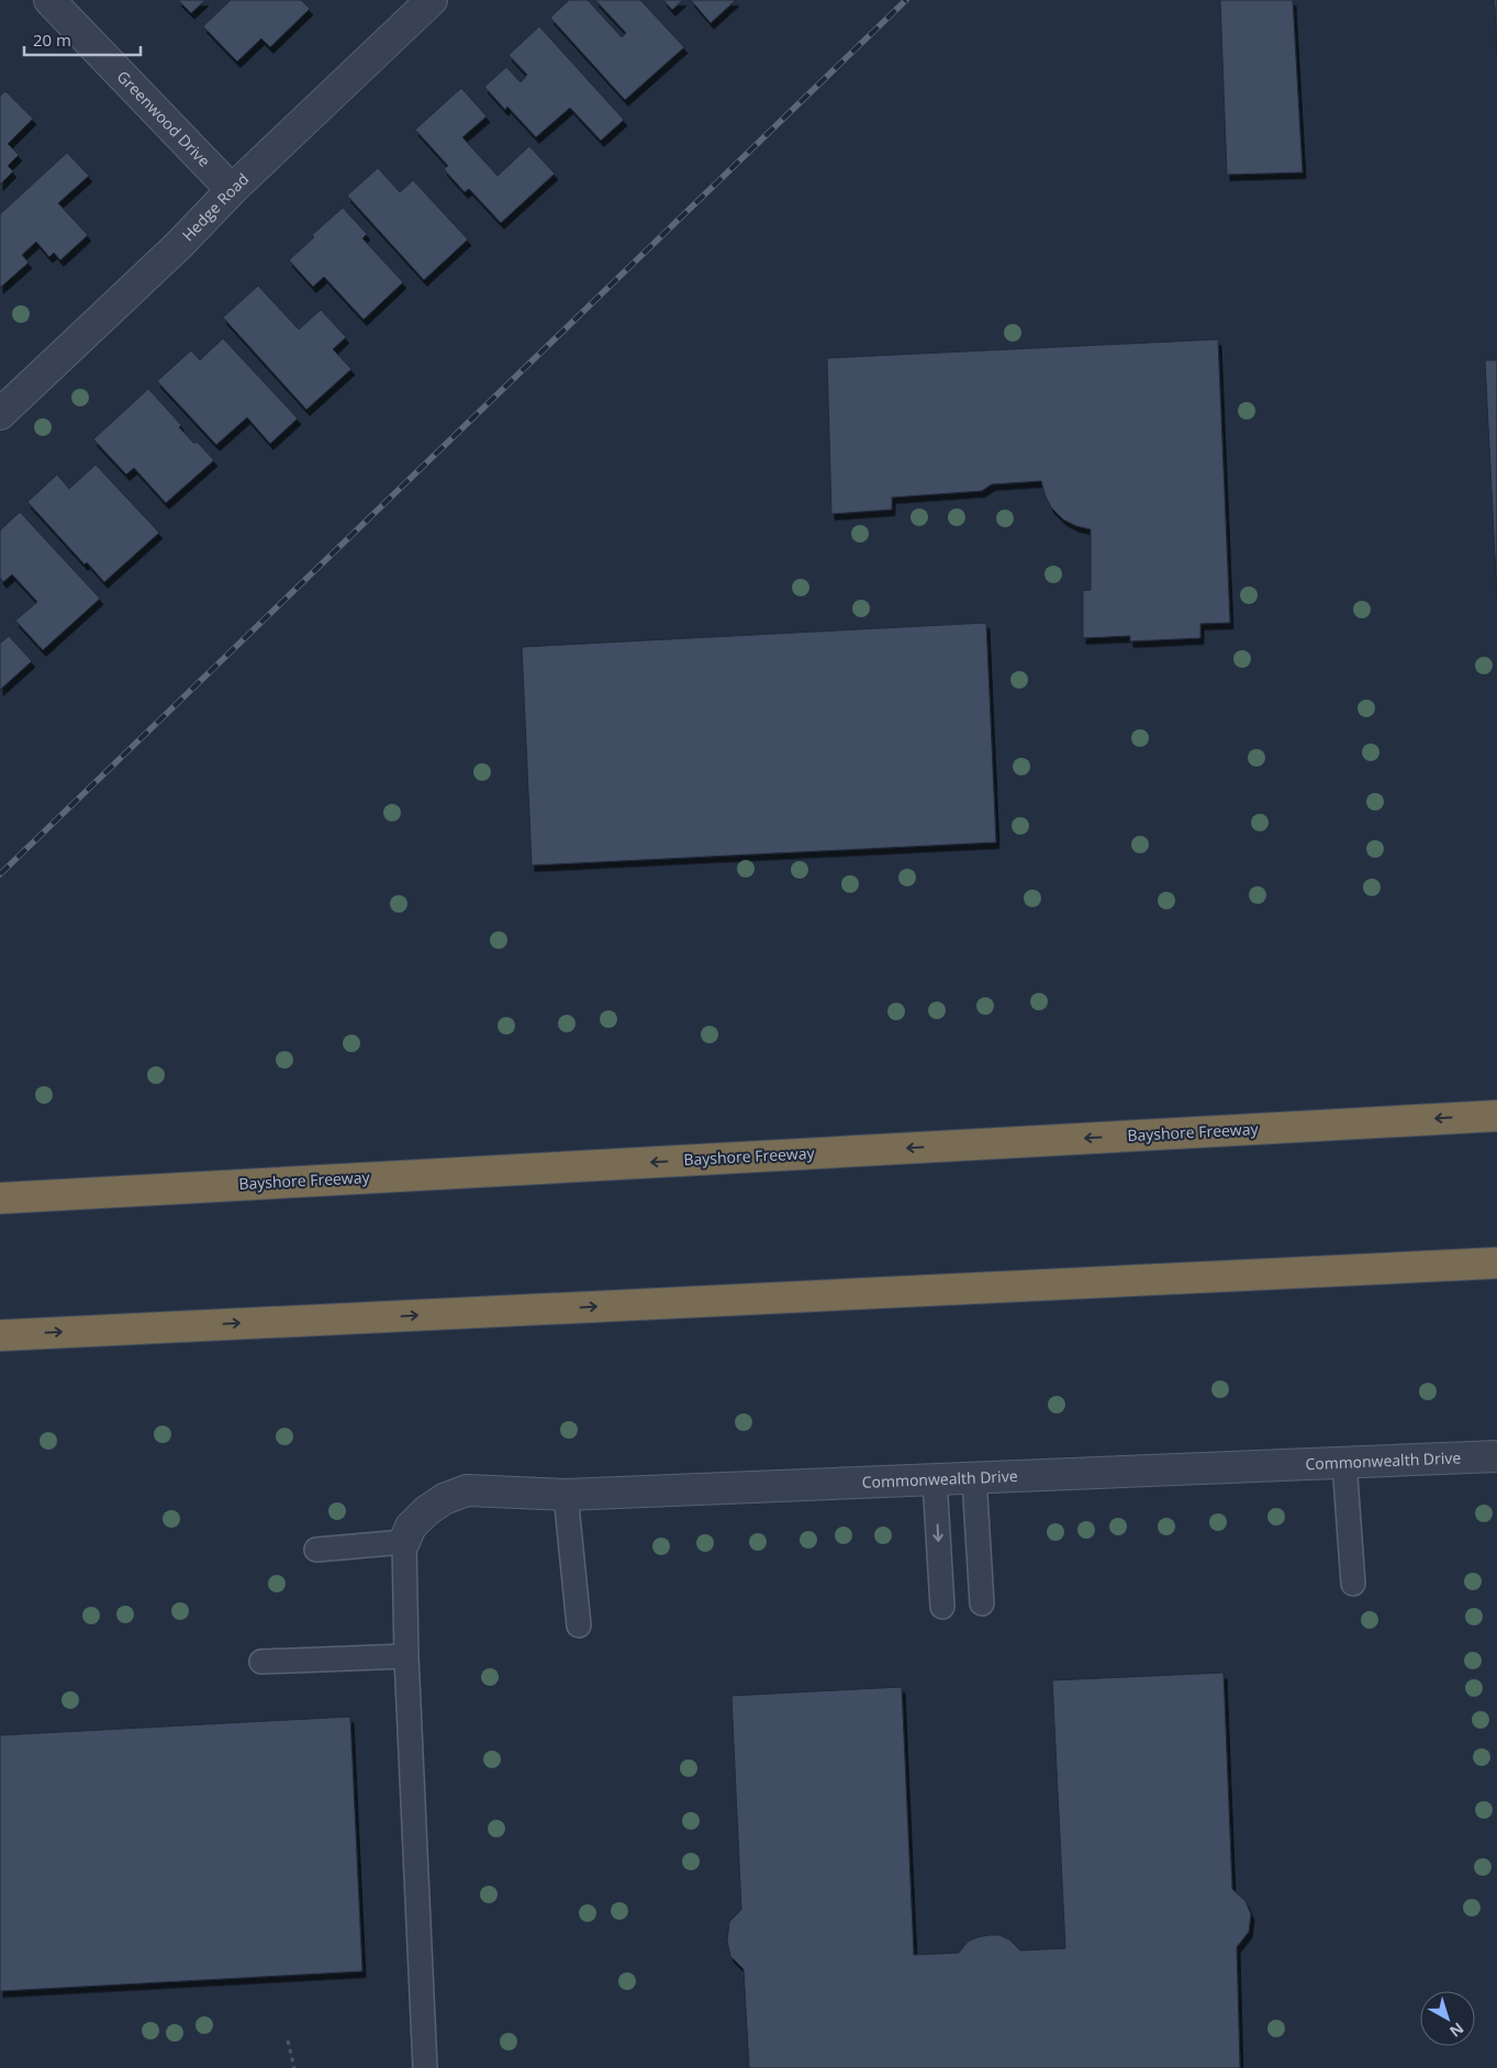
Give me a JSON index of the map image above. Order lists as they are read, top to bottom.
{
  "streets": {
    "highway": ["Bayshore Freeway"],
    "street": ["Greenwood Drive", "Hedge Road", "Commonwealth Drive"]
  },
  "crossings": [
    ["Greenwood Drive", "Hedge Road"]
  ],
  "scale_bar": "20 m",
  "north": "bottom right"
}
